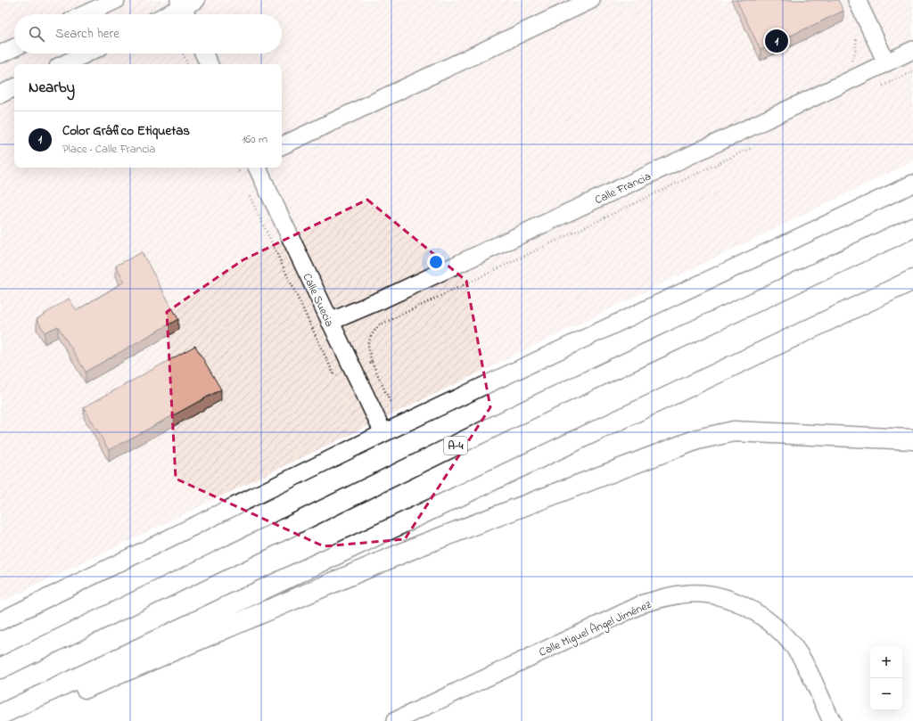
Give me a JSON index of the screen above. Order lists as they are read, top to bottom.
{
  "streets": {
    "highway": ["A-4"],
    "street": ["Calle Francia", "Calle Suecia", "Calle Miguel Ángel Jiménez"]
  },
  "crossings": [
    ["Calle Francia", "Calle Suecia"]
  ],
  "page": {
    "search": "Search here",
    "pins": "1",
    "heading": "Nearby",
    "list": [
      {
        "mark": "1",
        "name": "Color Gráfico Etiquetas",
        "note": "Place · Calle Francia",
        "value": "160 m"
      }
    ],
    "map_buttons": ["+", "−"]
  }
}
